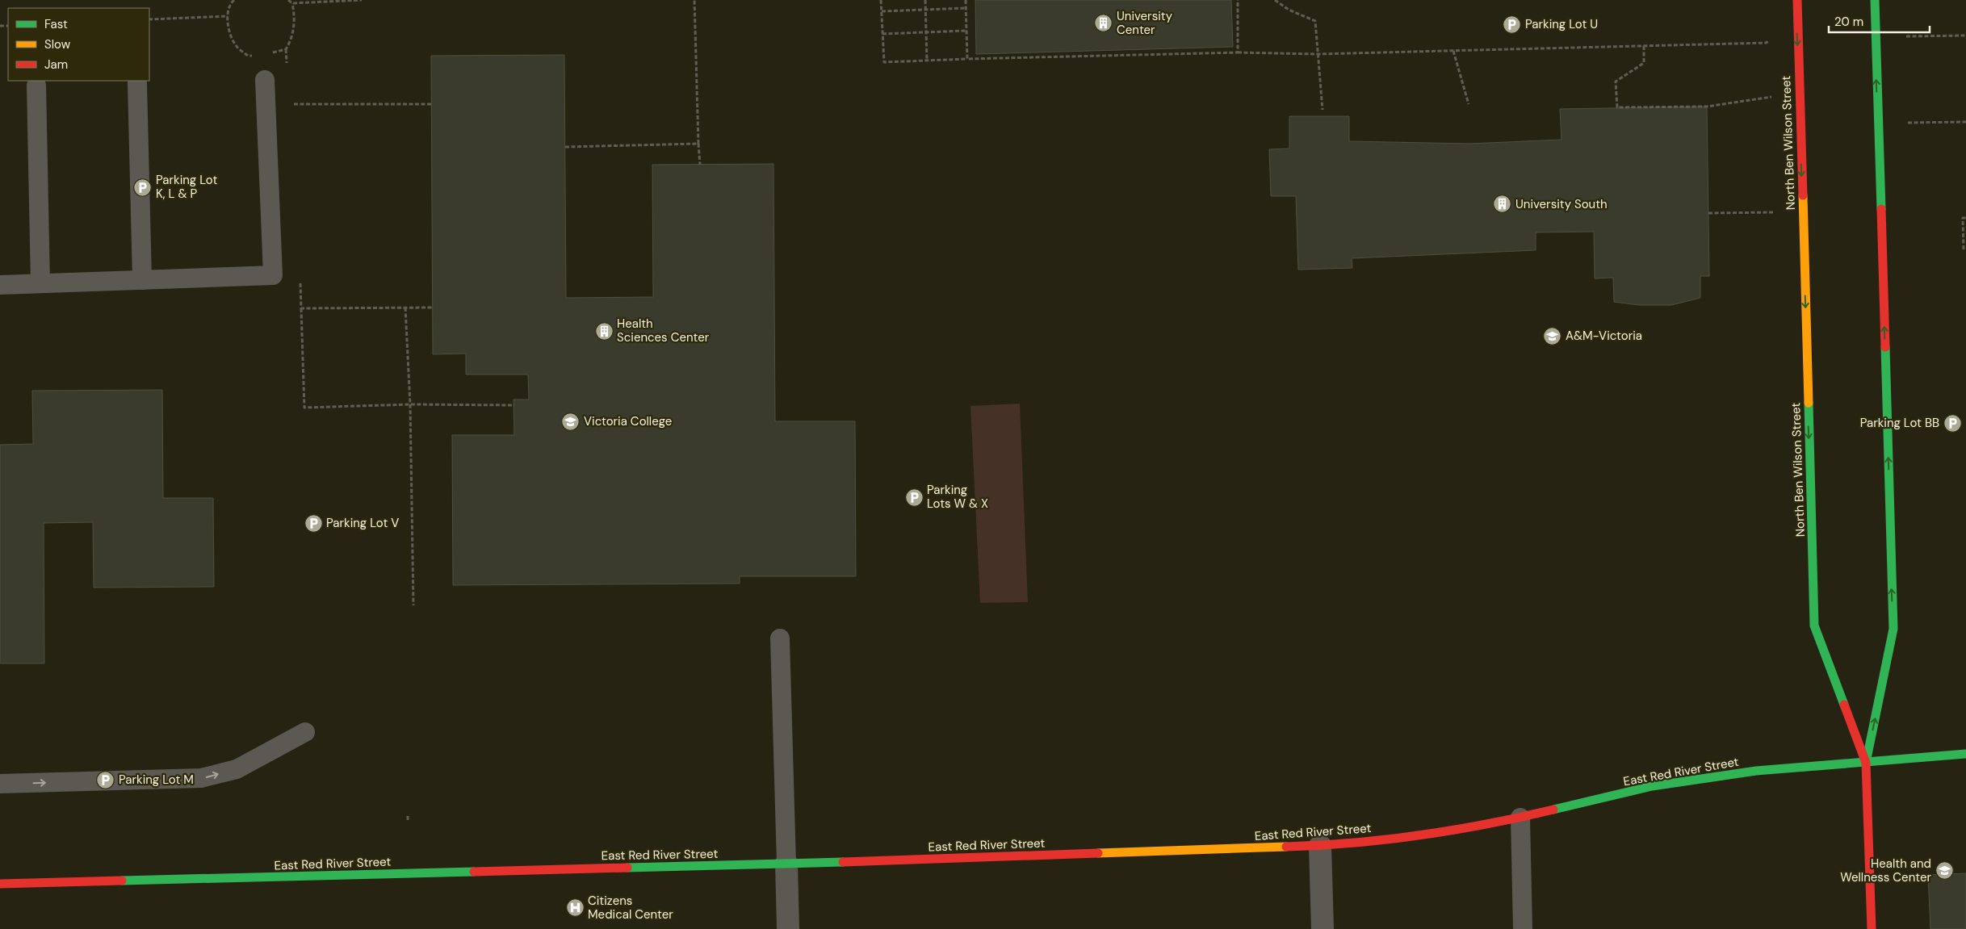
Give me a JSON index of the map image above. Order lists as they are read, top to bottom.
{
  "streets": {
    "street": ["North Ben Wilson Street", "East Red River Street"]
  },
  "crossings": [
    ["North Ben Wilson Street", "East Red River Street"]
  ],
  "places": {
    "building": ["University Center", "University South", "Health Sciences Center"],
    "parking": [
      "Parking Lot U",
      "Parking Lot K, L & P",
      "Parking Lot BB",
      "Parking Lots W & X",
      "Parking Lot V",
      "Parking Lot M"
    ],
    "school or university": ["A&M-Victoria", "Victoria College", "Health and Wellness Center"],
    "hospital": ["Citizens Medical Center"]
  },
  "legend": ["Fast", "Slow", "Jam"],
  "scale_bar": "20 m"
}
